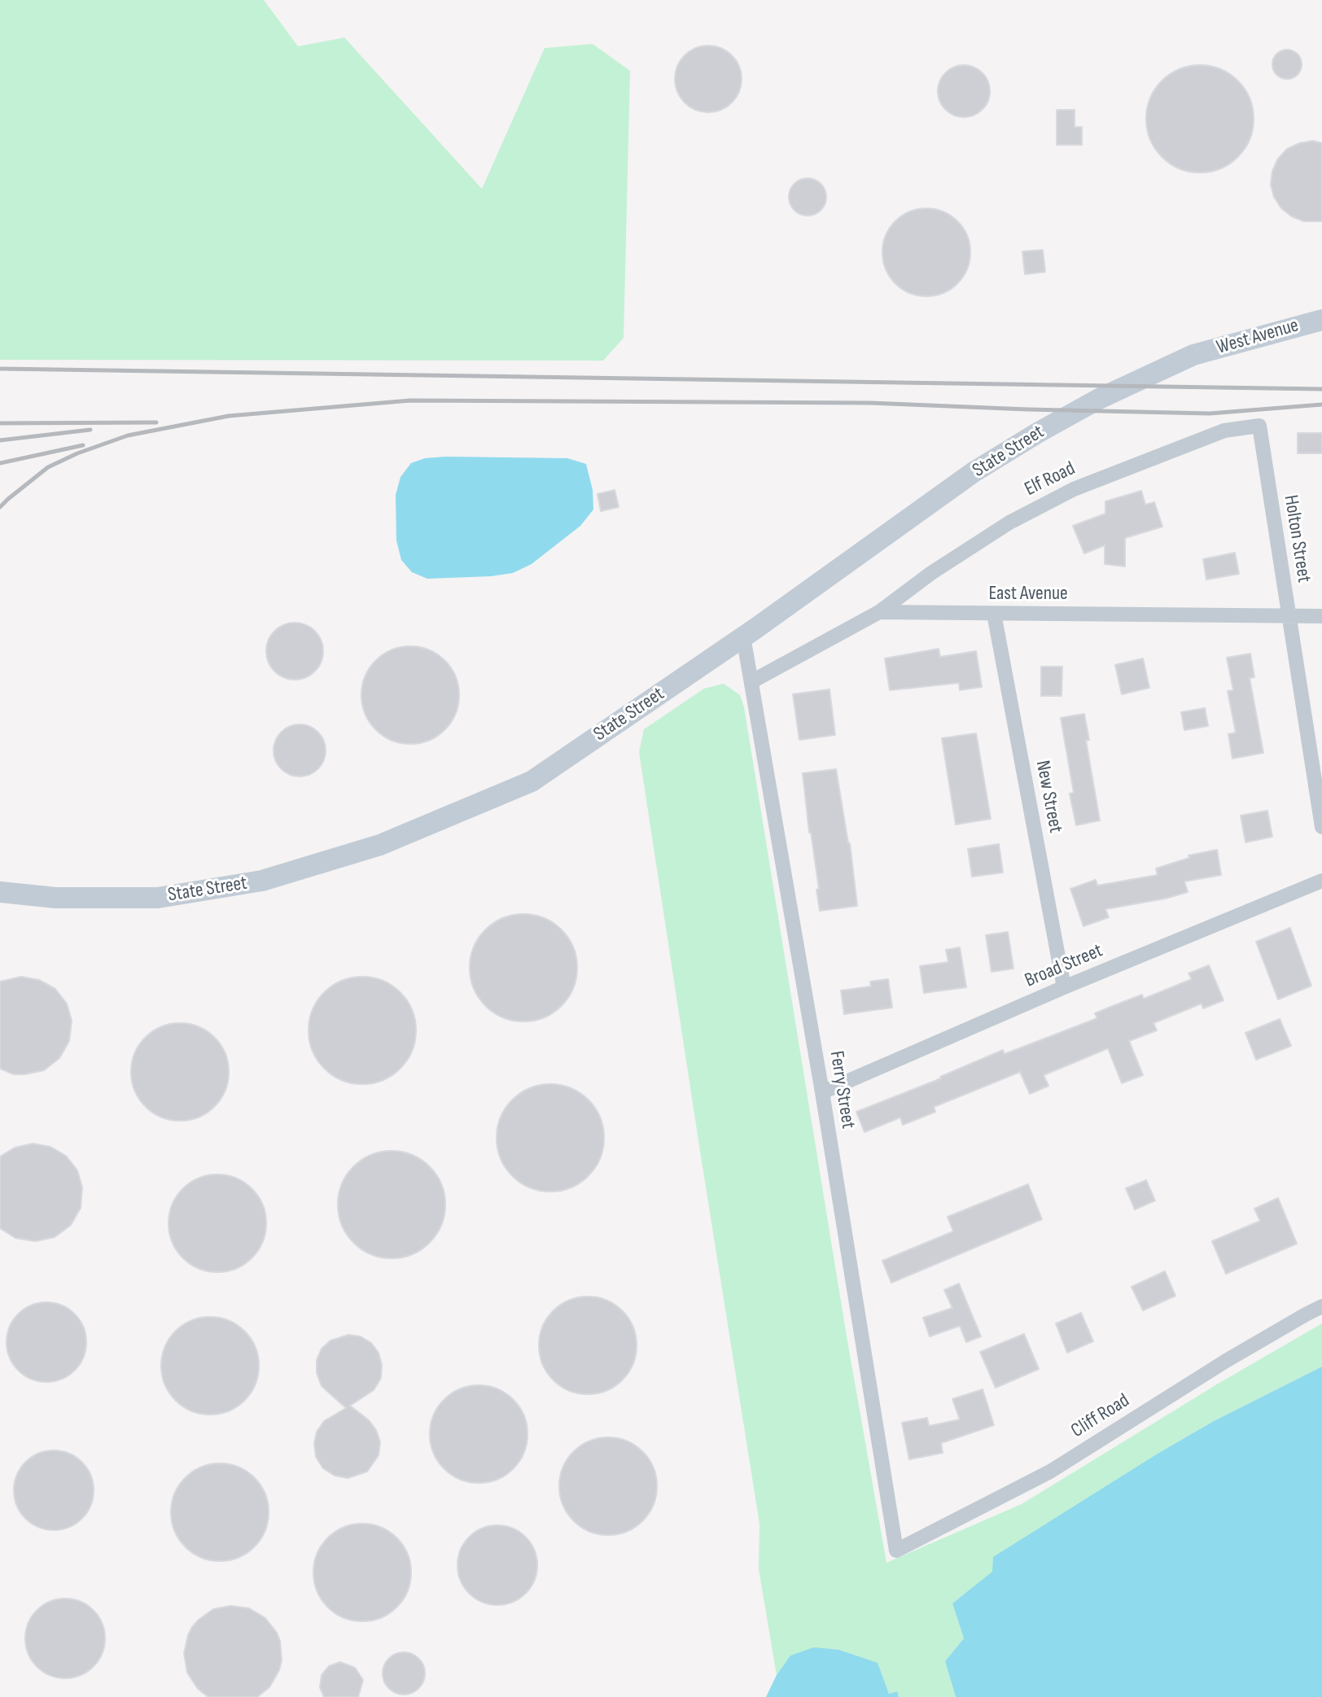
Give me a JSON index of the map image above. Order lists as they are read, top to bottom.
{
  "streets": {
    "street": [
      "West Avenue",
      "State Street",
      "Elf Road",
      "Holton Street",
      "East Avenue",
      "New Street",
      "Broad Street",
      "Ferry Street",
      "Cliff Road"
    ]
  },
  "crossings": [
    ["West Avenue", "State Street"],
    ["State Street", "Ferry Street"],
    ["Elf Road", "Holton Street"],
    ["Elf Road", "East Avenue"],
    ["Holton Street", "East Avenue"],
    ["East Avenue", "New Street"],
    ["East Avenue", "Ferry Street"],
    ["New Street", "Broad Street"],
    ["Broad Street", "Ferry Street"],
    ["Ferry Street", "Cliff Road"]
  ]
}
